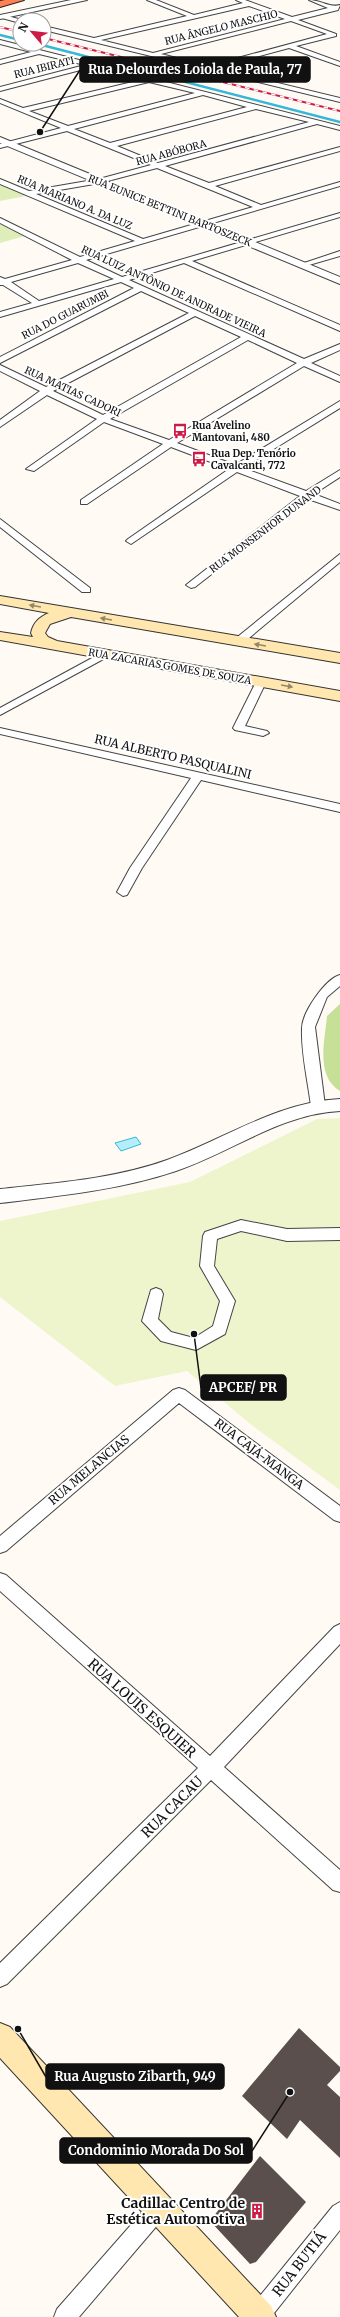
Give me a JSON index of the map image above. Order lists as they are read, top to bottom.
{
  "streets": {
    "main road": ["RUA ZACARIAS GOMES DE SOUZA"],
    "street": [
      "RUA ÂNGELO MASCHIO",
      "RUA IBIRATI",
      "RUA ABÓBORA",
      "RUA MARIANO A. DA LUZ",
      "RUA EUNICE BETTINI BARTOSZECK",
      "RUA LUIZ ANTÔNIO DE ANDRADE VIEIRA",
      "RUA DO GUARUMBI",
      "RUA MATIAS CADORI",
      "RUA MONSENHOR DUNAND",
      "RUA ALBERTO PASQUALINI",
      "RUA CAJÁ-MANGA",
      "RUA MELANCIAS",
      "RUA LOUIS ESQUIER",
      "RUA CACAU",
      "RUA BUTIÁ"
    ]
  },
  "crossings": [
    ["RUA ABÓBORA", "RUA MARIANO A. DA LUZ"],
    ["RUA ABÓBORA", "RUA EUNICE BETTINI BARTOSZECK"],
    ["RUA LUIZ ANTÔNIO DE ANDRADE VIEIRA", "RUA DO GUARUMBI"],
    ["RUA MATIAS CADORI", "RUA MONSENHOR DUNAND"],
    ["RUA CAJÁ-MANGA", "RUA MELANCIAS"],
    ["RUA LOUIS ESQUIER", "RUA CACAU"]
  ],
  "places": {
    "other": [
      "Rua Delourdes Loiola de Paula, 77",
      "APCEF/ PR",
      "Rua Augusto Zibarth, 949",
      "Condominio Morada Do Sol"
    ],
    "bus stop": ["Rua Avelino Mantovani, 480", "Rua Dep. Tenório Cavalcanti, 772"],
    "building": ["Cadillac Centro de Estética Automotiva"]
  },
  "north": "top left"
}
